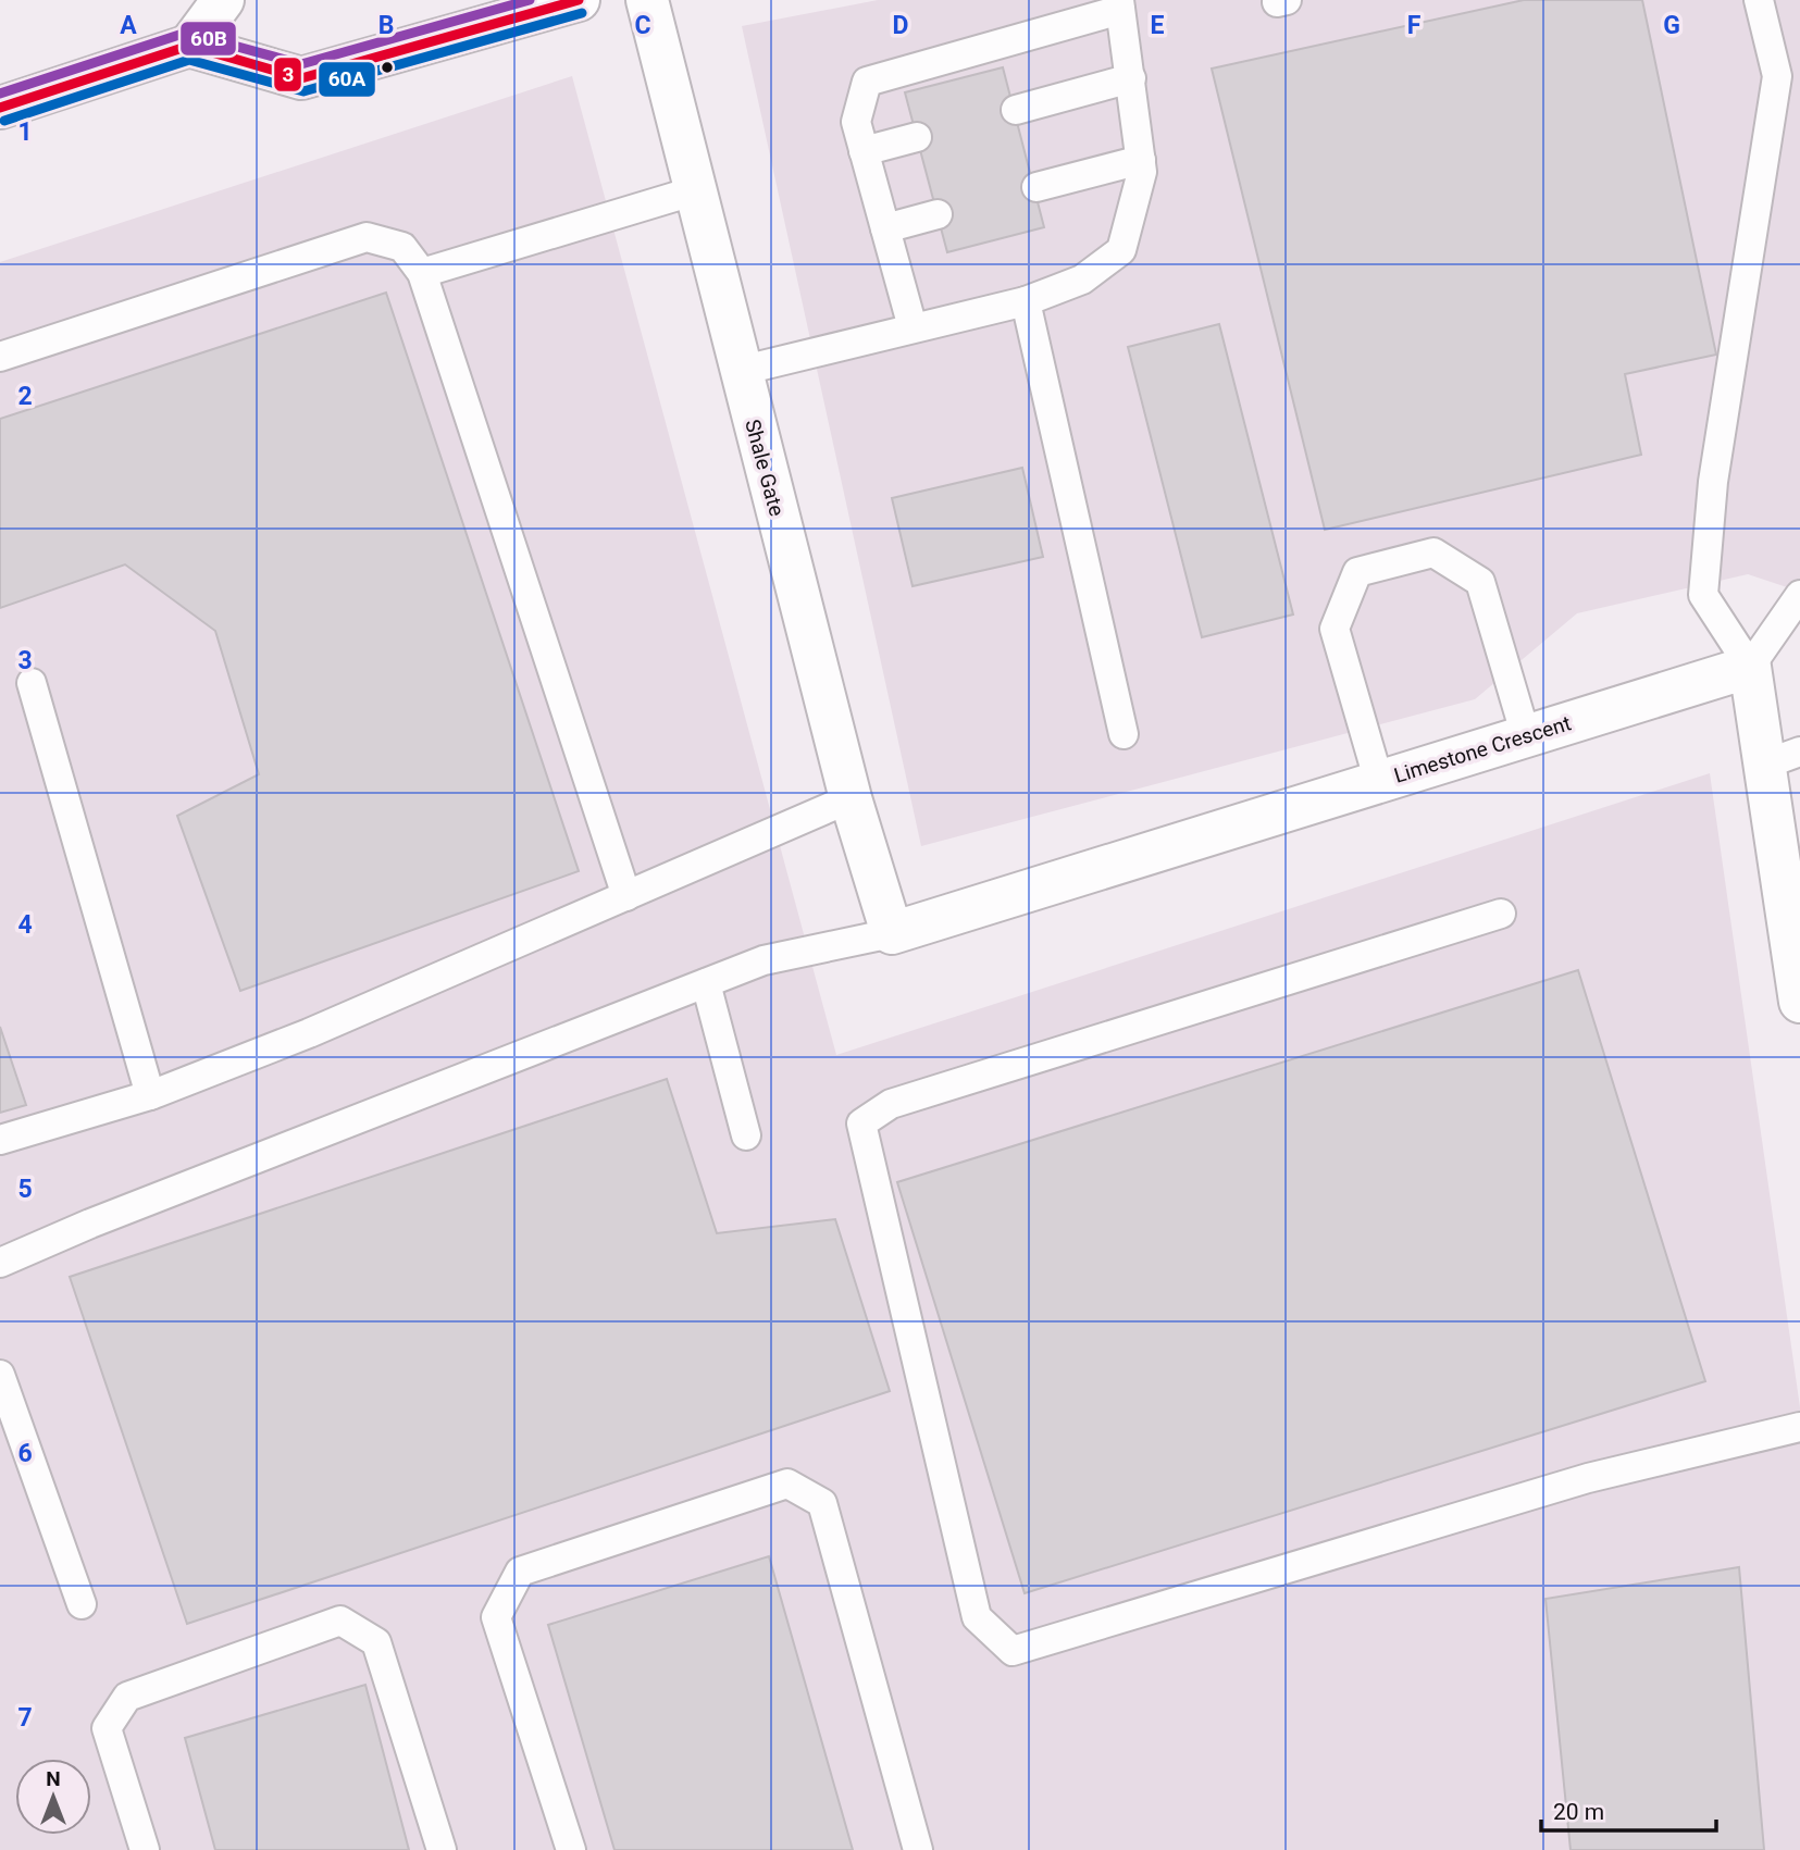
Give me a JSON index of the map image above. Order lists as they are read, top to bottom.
{
  "streets": {
    "street": ["Shale Gate", "Limestone Crescent"]
  },
  "crossings": [
    ["Shale Gate", "Limestone Crescent"]
  ],
  "lines": ["transit line 3", "transit line 60B", "transit line 60A"],
  "scale_bar": "20 m",
  "north": "top",
  "grid": {
    "columns": [
      "A",
      "B",
      "C",
      "D",
      "E",
      "F",
      "G"
    ],
    "rows": [
      "1",
      "2",
      "3",
      "4",
      "5",
      "6",
      "7"
    ]
  }
}
